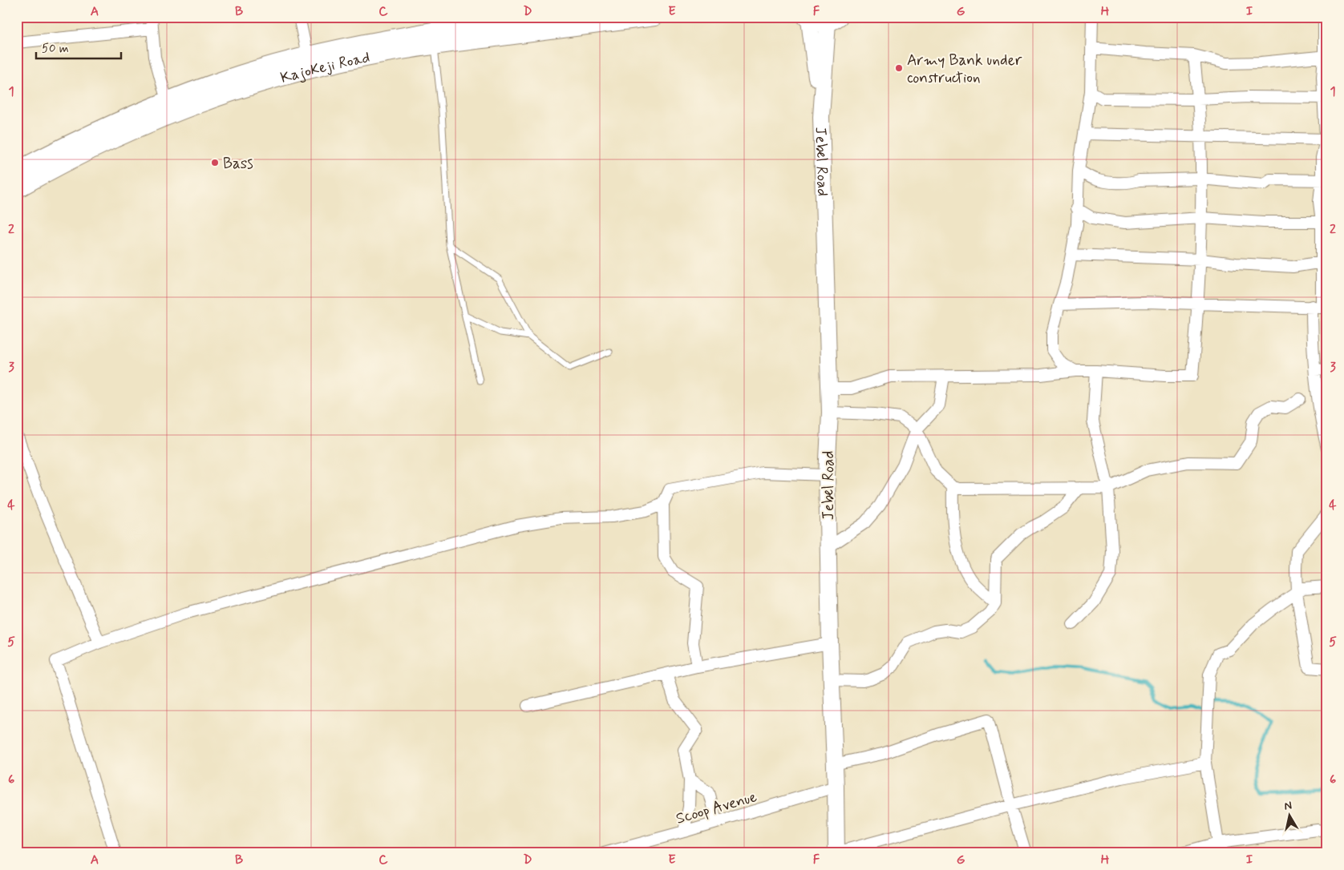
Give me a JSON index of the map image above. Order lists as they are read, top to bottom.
{
  "streets": {
    "main road": ["KajoKeji Road", "Jebel Road"],
    "street": ["Scoop Avenue"]
  },
  "crossings": [
    ["Jebel Road", "Scoop Avenue"]
  ],
  "places": ["Army Bank under construction", "Bass"],
  "scale_bar": "50 m",
  "north": "top",
  "grid": {
    "columns": [
      "A",
      "B",
      "C",
      "D",
      "E",
      "F",
      "G",
      "H",
      "I"
    ],
    "rows": [
      "1",
      "2",
      "3",
      "4",
      "5",
      "6"
    ]
  }
}
